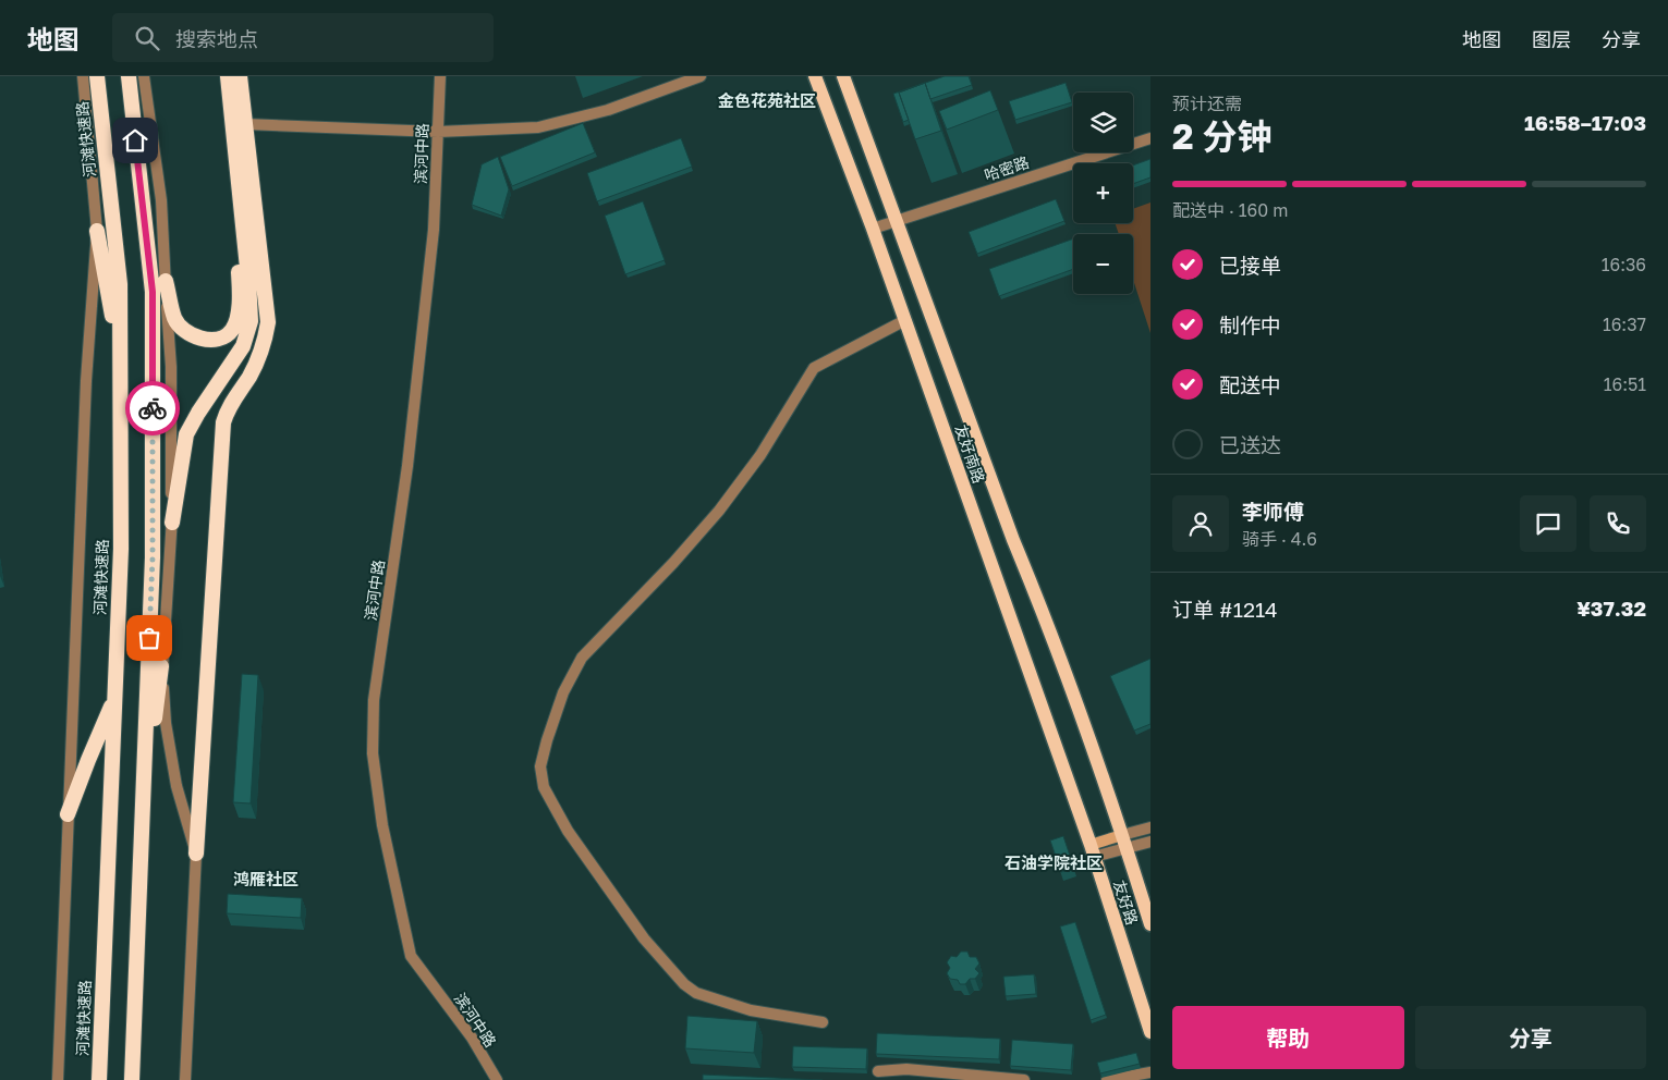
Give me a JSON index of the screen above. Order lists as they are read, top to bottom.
{
  "streets": {
    "highway": ["河滩快速路"],
    "main road": ["友好南路", "友好路"],
    "street": ["滨河中路", "哈密路"]
  },
  "crossings": [
    ["哈密路", "友好南路"],
    ["友好南路", "友好路"]
  ],
  "districts": ["金色花苑社区", "石油学院社区", "鸿雁社区"],
  "page": {
    "header": "地图",
    "search": "搜索地点",
    "nav": ["地图", "图层", "分享"],
    "heading": ["2 分钟", "预计还需", "16:58–17:03"],
    "panel": [
      "李师傅",
      "骑手 · 4.6",
      "订单 #1214",
      "¥37.32"
    ],
    "map_buttons": ["+", "−"],
    "bar": "配送中 · 160 m",
    "list": [
      ["已接单", "16:36"],
      ["制作中", "16:37"],
      ["配送中", "16:51"],
      "已送达"
    ],
    "buttons": ["帮助", "分享"]
  }
}
